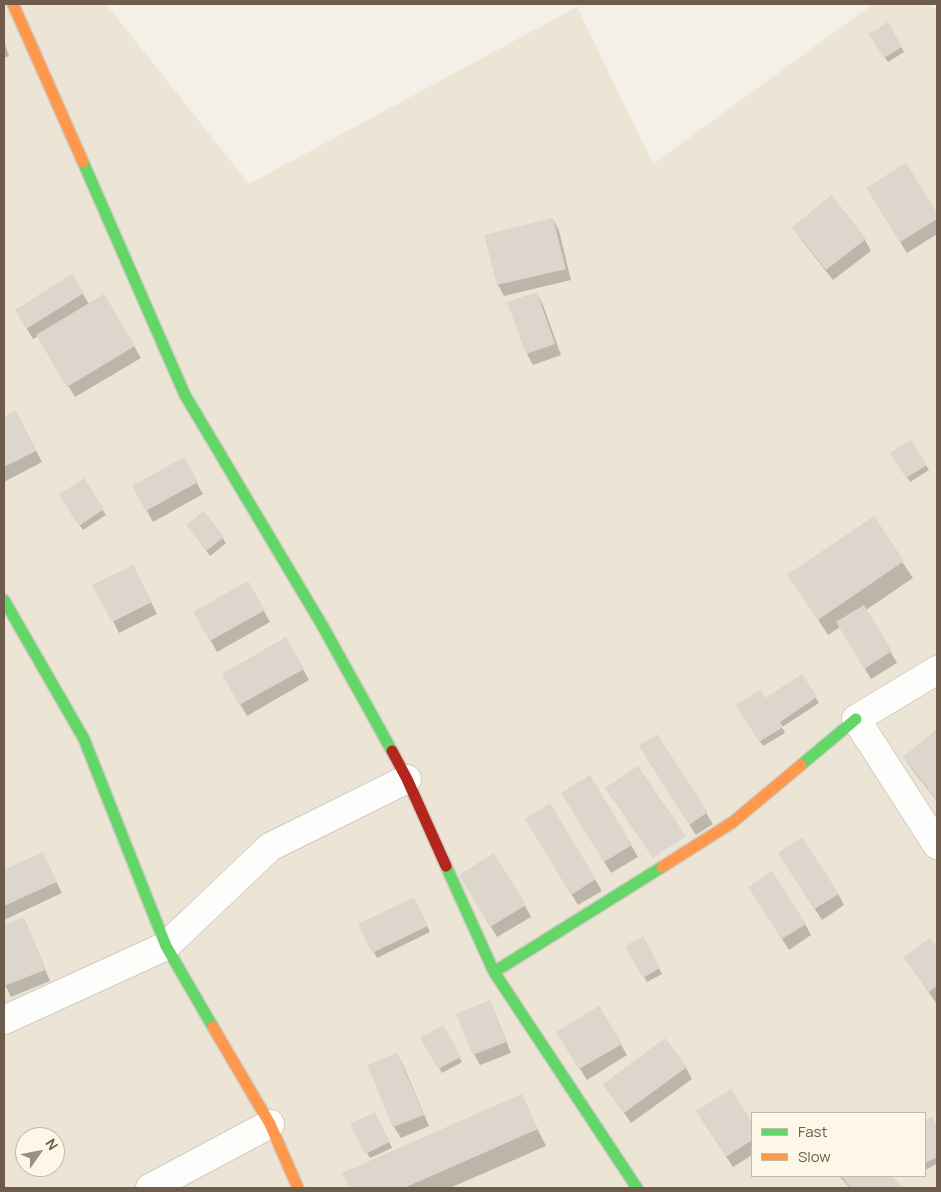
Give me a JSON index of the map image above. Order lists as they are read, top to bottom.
{
  "legend": ["Fast", "Slow"],
  "north": "top right"
}
